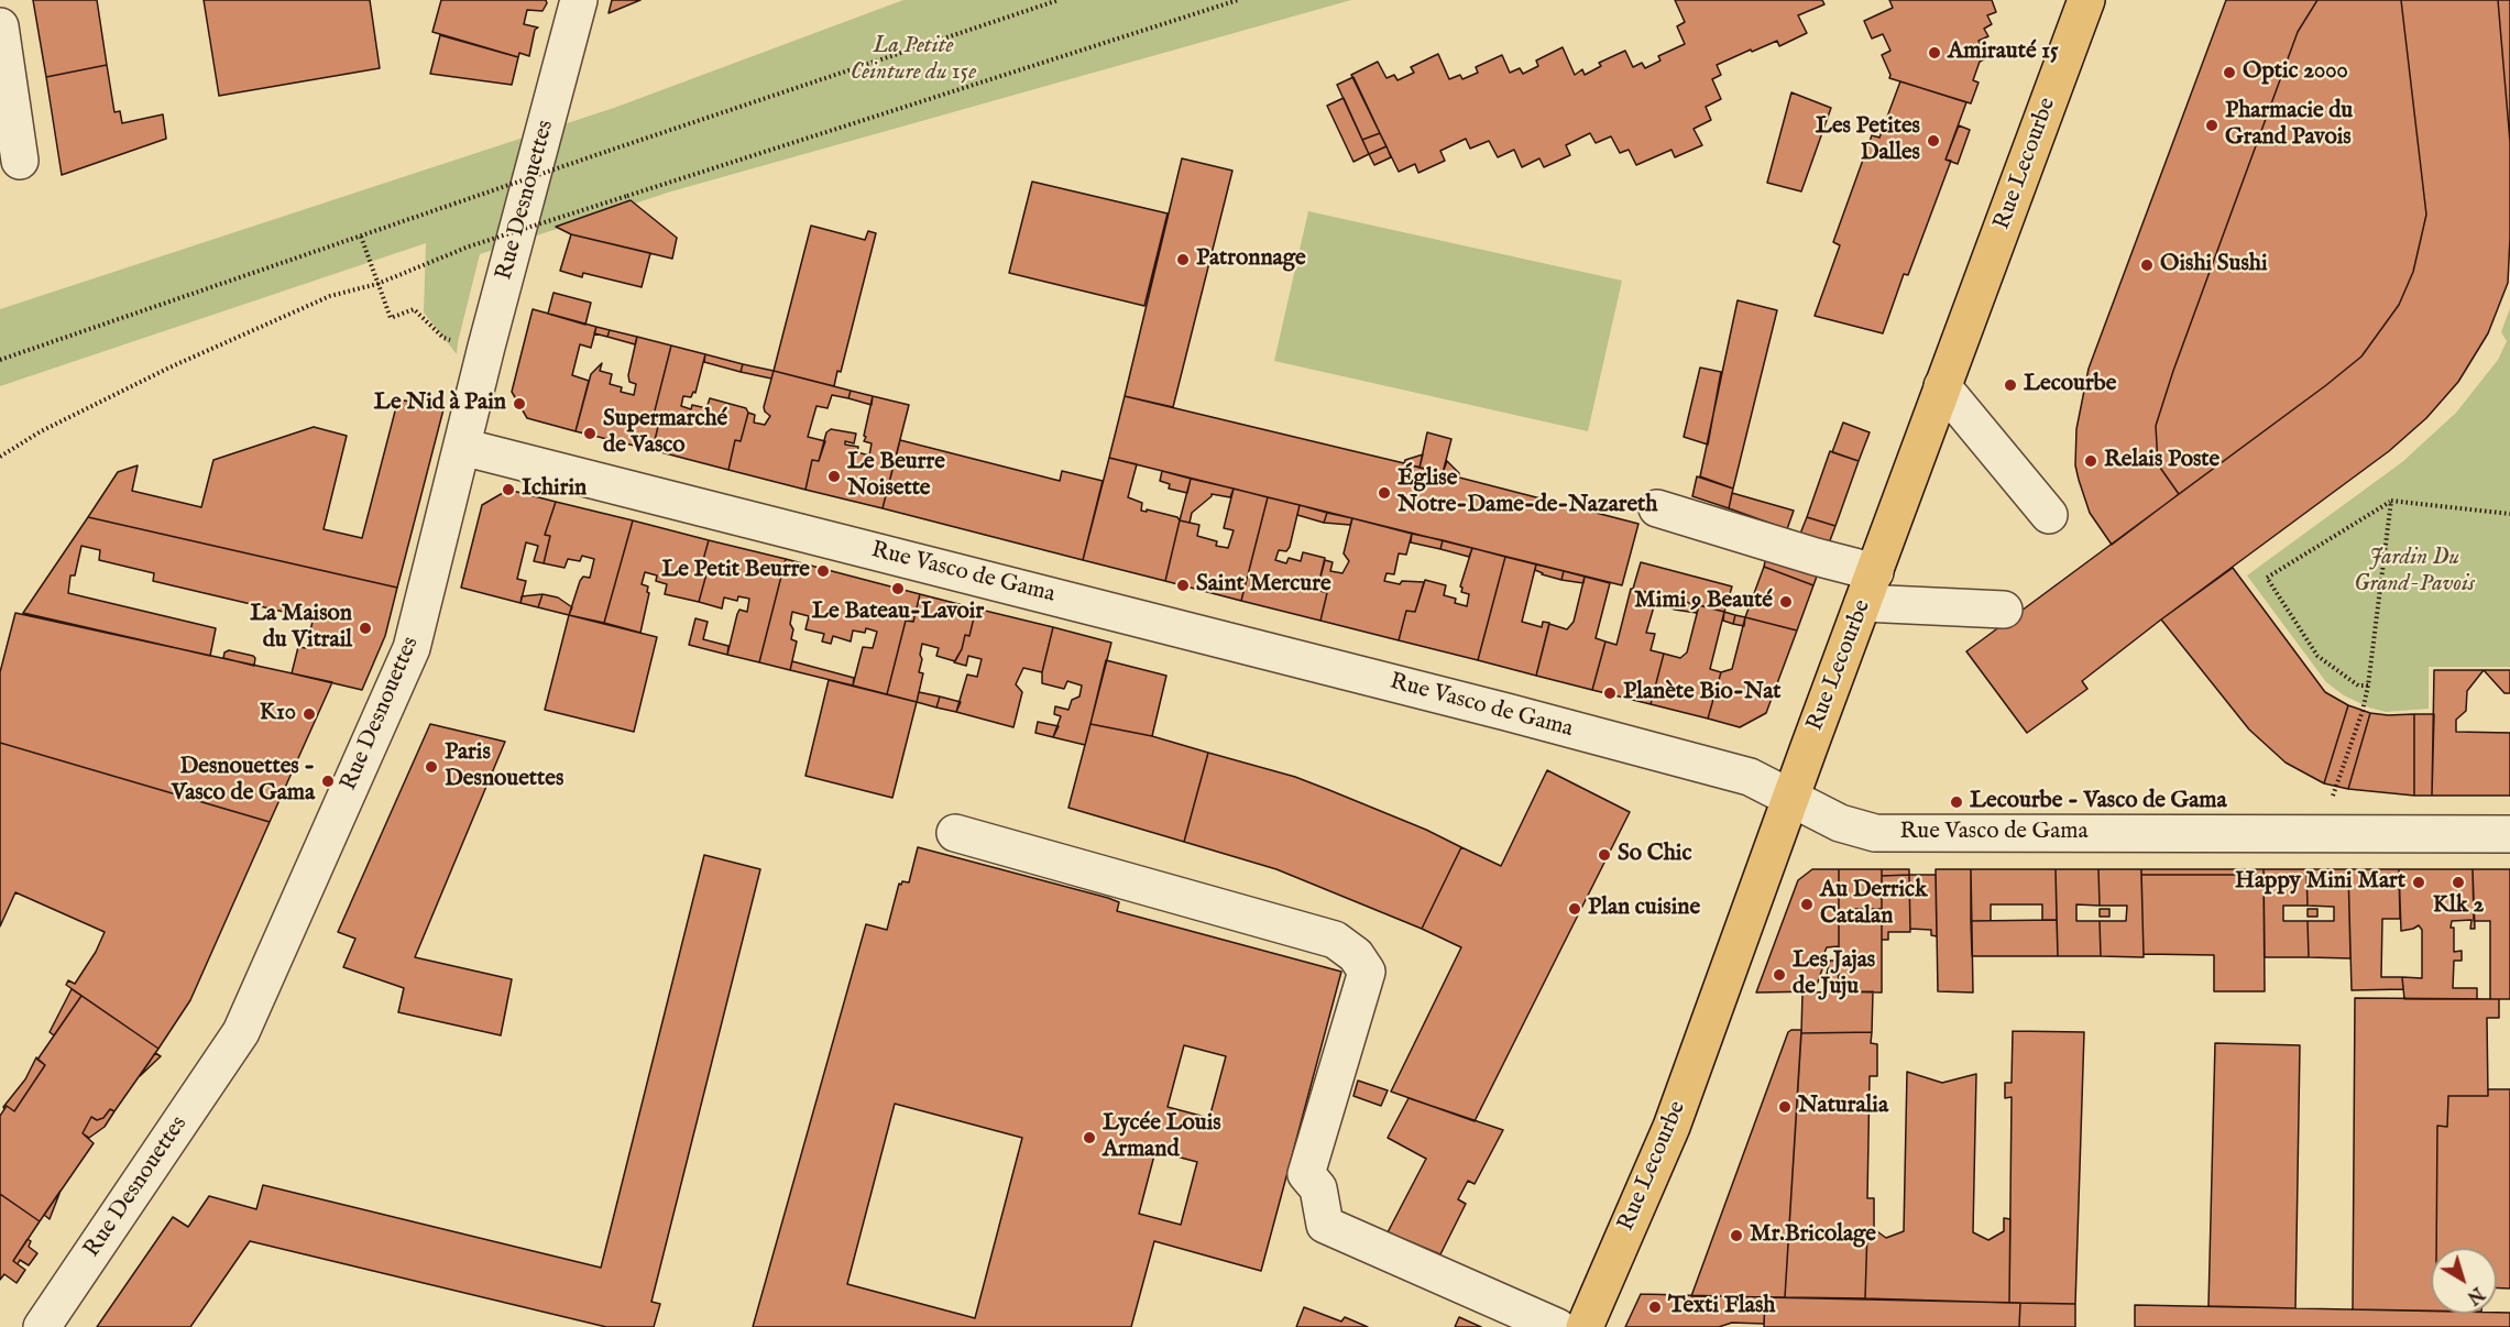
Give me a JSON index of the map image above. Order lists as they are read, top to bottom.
{
  "streets": {
    "main road": ["Rue Lecourbe"],
    "street": ["Rue Desnouettes", "Rue Vasco de Gama"]
  },
  "crossings": [
    ["Rue Lecourbe", "Rue Vasco de Gama"],
    ["Rue Desnouettes", "Rue Vasco de Gama"]
  ],
  "parks": ["La Petite Ceinture du 15e", "Jardin Du Grand-Pavois"],
  "places": [
    "Amirauté 15",
    "Optic 2000",
    "Pharmacie du Grand Pavois",
    "Les Petites Dalles",
    "Patronnage",
    "Oishi Sushi",
    "Lecourbe",
    "Le Nid à Pain",
    "Supermarché de Vasco",
    "Relais Poste",
    "Le Beurre Noisette",
    "Ichirin",
    "Église Notre-Dame-de-Nazareth",
    "Le Petit Beurre",
    "Saint Mercure",
    "Le Bateau-Lavoir",
    "Mimi 9 Beauté",
    "La Maison du Vitrail",
    "Planète Bio-Nat",
    "K10",
    "Paris Desnouettes",
    "Desnouettes - Vasco de Gama",
    "Lecourbe - Vasco de Gama",
    "So Chic",
    "Happy Mini Mart",
    "Klk 2",
    "Au Derrick Catalan",
    "Plan cuisine",
    "Les Jajas de Juju",
    "Naturalia",
    "Lycée Louis Armand",
    "Mr.Bricolage",
    "Texti Flash"
  ],
  "north": "bottom right"
}
